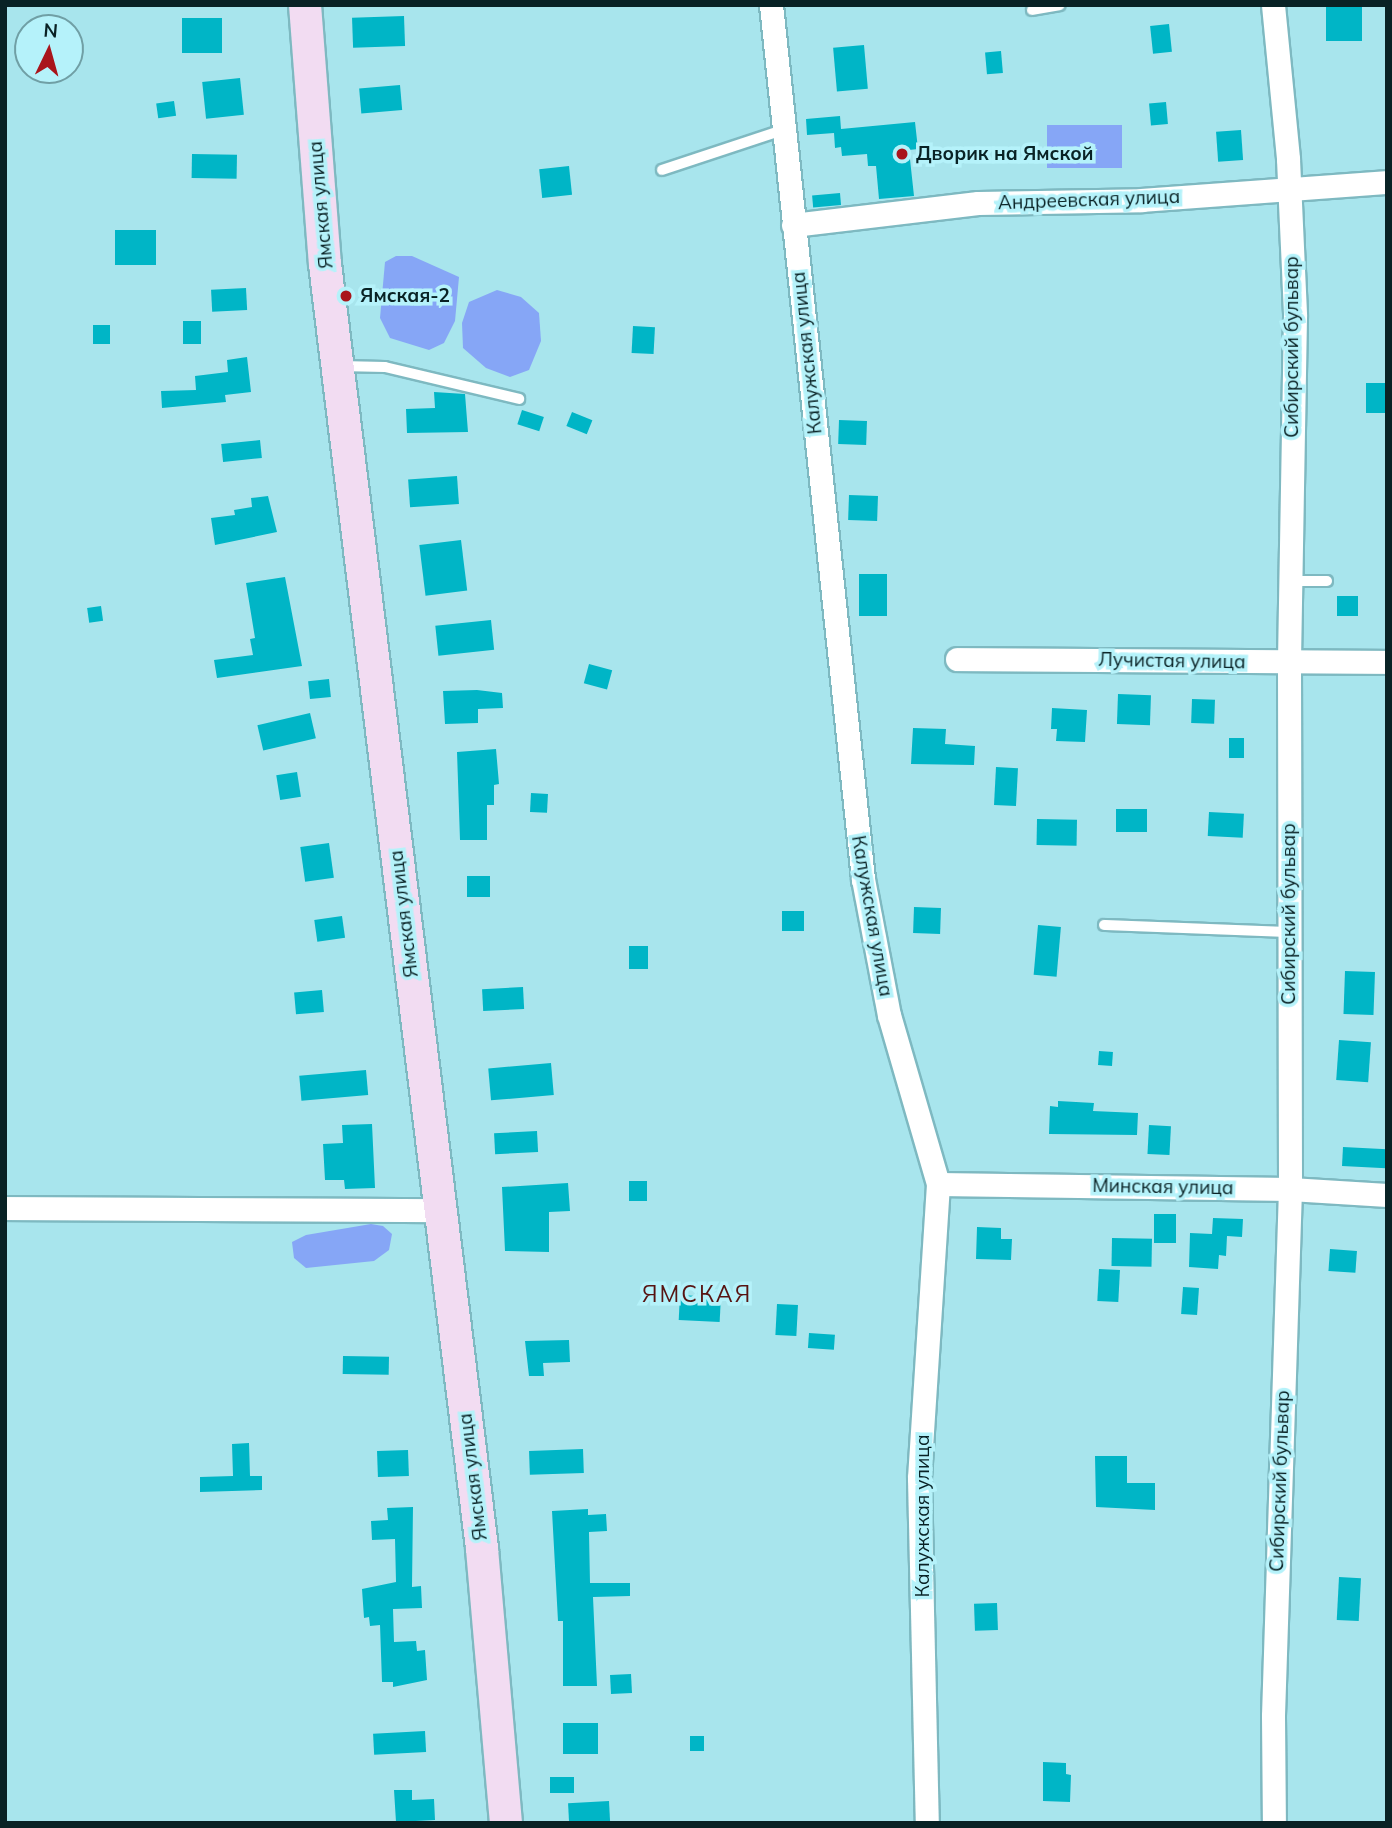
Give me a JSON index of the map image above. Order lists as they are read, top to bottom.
{
  "streets": {
    "main road": ["Ямская улица"],
    "street": [
      "Андреевская улица",
      "Сибирский бульвар",
      "Калужская улица",
      "Лучистая улица",
      "Минская улица"
    ]
  },
  "crossings": [
    ["Андреевская улица", "Сибирский бульвар"],
    ["Андреевская улица", "Калужская улица"],
    ["Сибирский бульвар", "Лучистая улица"],
    ["Сибирский бульвар", "Минская улица"],
    ["Калужская улица", "Минская улица"]
  ],
  "districts": ["ЯМСКАЯ"],
  "places": ["Дворик на Ямской", "Ямская-2"],
  "north": "top"
}
